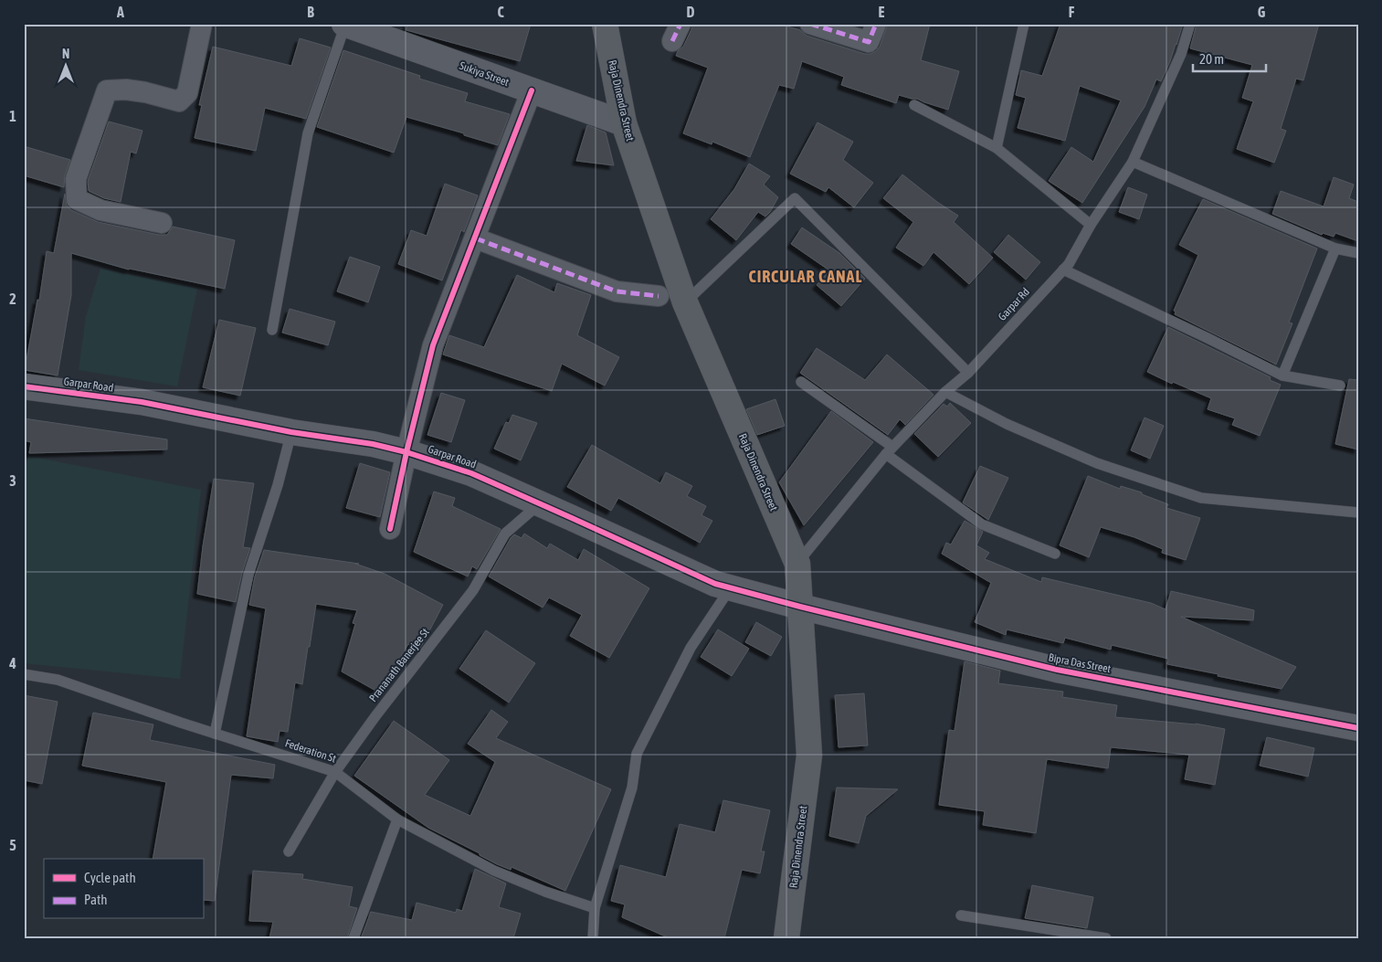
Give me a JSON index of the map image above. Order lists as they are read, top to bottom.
{
  "streets": {
    "main road": ["Raja Dinendra Street"],
    "street": ["Sukiya Street", "Garpar Road", "Bipra Das Street"],
    "lane": ["Garpar Rd", "Prananath Banerjee St", "Federation St"]
  },
  "crossings": [
    ["Sukiya Street", "Raja Dinendra Street"],
    ["Raja Dinendra Street", "Garpar Rd"],
    ["Raja Dinendra Street", "Garpar Road"],
    ["Raja Dinendra Street", "Bipra Das Street"],
    ["Garpar Road", "Bipra Das Street"],
    ["Garpar Road", "Prananath Banerjee St"],
    ["Prananath Banerjee St", "Federation St"]
  ],
  "districts": ["CIRCULAR CANAL"],
  "legend": ["Cycle path", "Path"],
  "scale_bar": "20 m",
  "north": "top",
  "grid": {
    "columns": [
      "A",
      "B",
      "C",
      "D",
      "E",
      "F",
      "G"
    ],
    "rows": [
      "1",
      "2",
      "3",
      "4",
      "5"
    ]
  }
}
